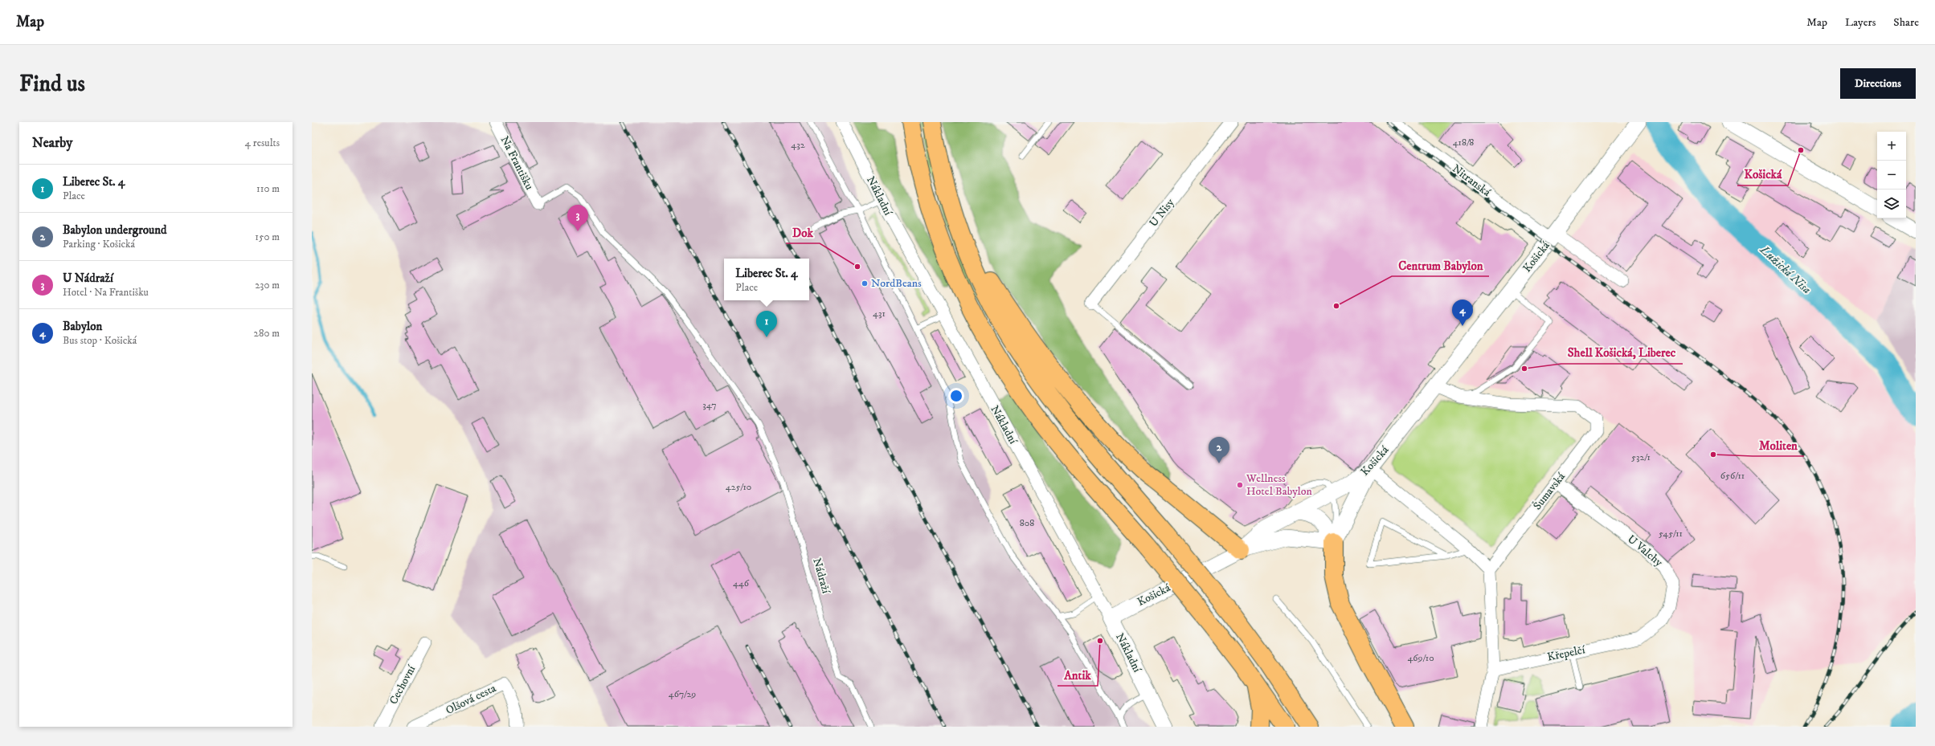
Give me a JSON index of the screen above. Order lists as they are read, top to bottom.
{
  "streets": {
    "street": [
      "Na Františku",
      "Nitranská",
      "Nákladní",
      "U Nisy",
      "Košická",
      "Šumavská",
      "U Valchy",
      "Křepelčí",
      "Cechovní",
      "Olšová cesta"
    ],
    "lane": ["Nádraží"]
  },
  "crossings": [
    ["Na Františku", "Nádraží"],
    ["Nitranská", "Košická"],
    ["Nákladní", "Košická"],
    ["Košická", "Šumavská"],
    ["Šumavská", "U Valchy"],
    ["U Valchy", "Křepelčí"]
  ],
  "water": ["Lužická Nisa"],
  "places": [
    "Košická",
    "Dok",
    "NordBeans",
    "Centrum Babylon",
    "Shell Košická, Liberec",
    "Moliten",
    "Wellness Hotel Babylon",
    "Antik"
  ],
  "house_numbers": [
    "418/8",
    "432",
    "431",
    "347",
    "532/1",
    "656/11",
    "425/10",
    "808",
    "545/11",
    "446",
    "469/10",
    "467/29"
  ],
  "page": {
    "header": "Map",
    "nav": ["Map", "Layers", "Share"],
    "buttons": "Directions",
    "title": "Find us",
    "heading": ["Nearby", "4 results"],
    "map_buttons": ["+", "−"],
    "list": [
      {
        "mark": "1",
        "name": "Liberec St. 4",
        "note": "Place",
        "value": "110 m"
      },
      {
        "mark": "2",
        "name": "Babylon underground",
        "note": "Parking · Košická",
        "value": "150 m"
      },
      {
        "mark": "3",
        "name": "U Nádraží",
        "note": "Hotel · Na Františku",
        "value": "230 m"
      },
      {
        "mark": "4",
        "name": "Babylon",
        "note": "Bus stop · Košická",
        "value": "280 m"
      }
    ],
    "pins": [
      "3",
      "4",
      "1",
      "2"
    ],
    "popup": ["Liberec St. 4", "Place"]
  }
}
